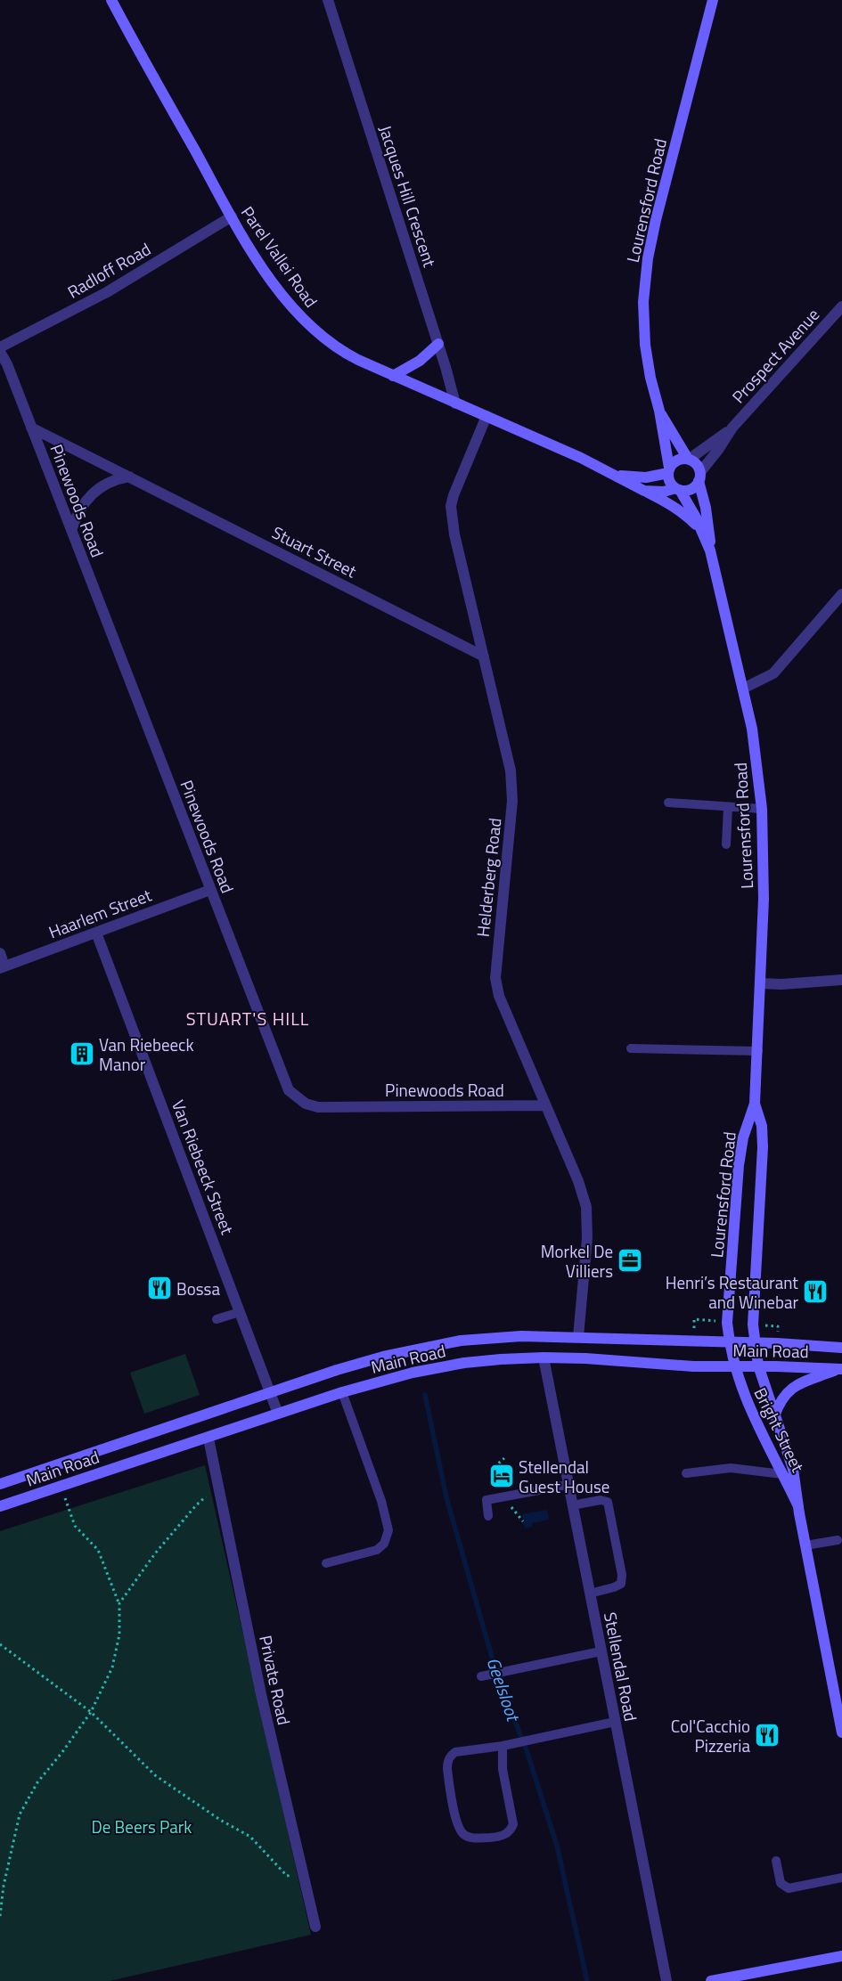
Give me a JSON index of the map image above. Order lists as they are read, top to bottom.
{
  "streets": {
    "street": [
      "Jacques Hill Crescent",
      "Lourensford Road",
      "Parel Vallei Road",
      "Radloff Road",
      "Prospect Avenue",
      "Pinewoods Road",
      "Stuart Street",
      "Helderberg Road",
      "Haarlem Street",
      "Van Riebeeck Street",
      "Main Road",
      "Bright Street",
      "Stellendal Road",
      "Private Road"
    ]
  },
  "crossings": [
    ["Jacques Hill Crescent", "Parel Vallei Road"],
    ["Lourensford Road", "Parel Vallei Road"],
    ["Lourensford Road", "Prospect Avenue"],
    ["Lourensford Road", "Main Road"],
    ["Lourensford Road", "Bright Street"],
    ["Parel Vallei Road", "Radloff Road"],
    ["Parel Vallei Road", "Prospect Avenue"],
    ["Parel Vallei Road", "Helderberg Road"],
    ["Pinewoods Road", "Stuart Street"],
    ["Pinewoods Road", "Helderberg Road"],
    ["Pinewoods Road", "Haarlem Street"],
    ["Stuart Street", "Helderberg Road"],
    ["Helderberg Road", "Main Road"],
    ["Haarlem Street", "Van Riebeeck Street"],
    ["Van Riebeeck Street", "Main Road"],
    ["Main Road", "Bright Street"],
    ["Main Road", "Stellendal Road"],
    ["Main Road", "Private Road"]
  ],
  "districts": ["STUART'S HILL"],
  "water": ["Geelsloot"],
  "parks": ["De Beers Park"],
  "places": {
    "building": ["Van Riebeeck Manor"],
    "office": ["Morkel De Villiers"],
    "restaurant": ["Bossa", "Henri’s Restaurant and Winebar", "Col'Cacchio Pizzeria"],
    "hotel": ["Stellendal Guest House"]
  }
}
